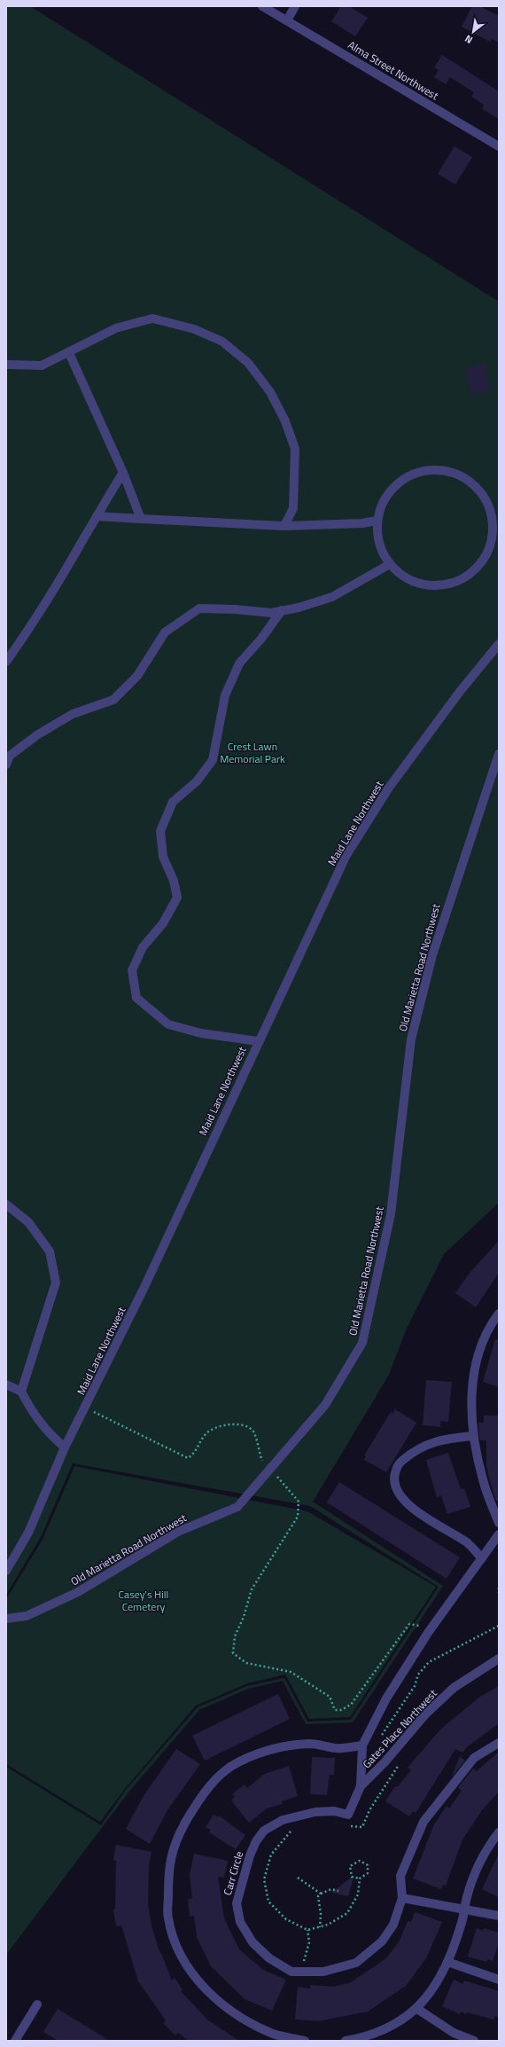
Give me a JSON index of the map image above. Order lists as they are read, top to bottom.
{
  "streets": {
    "street": [
      "Alma Street Northwest",
      "Maid Lane Northwest",
      "Old Marietta Road Northwest",
      "Gates Place Northwest",
      "Carr Circle"
    ]
  },
  "crossings": [
    ["Gates Place Northwest", "Carr Circle"]
  ],
  "parks": ["Crest Lawn Memorial Park", "Casey's Hill Cemetery"],
  "north": "bottom left"
}
